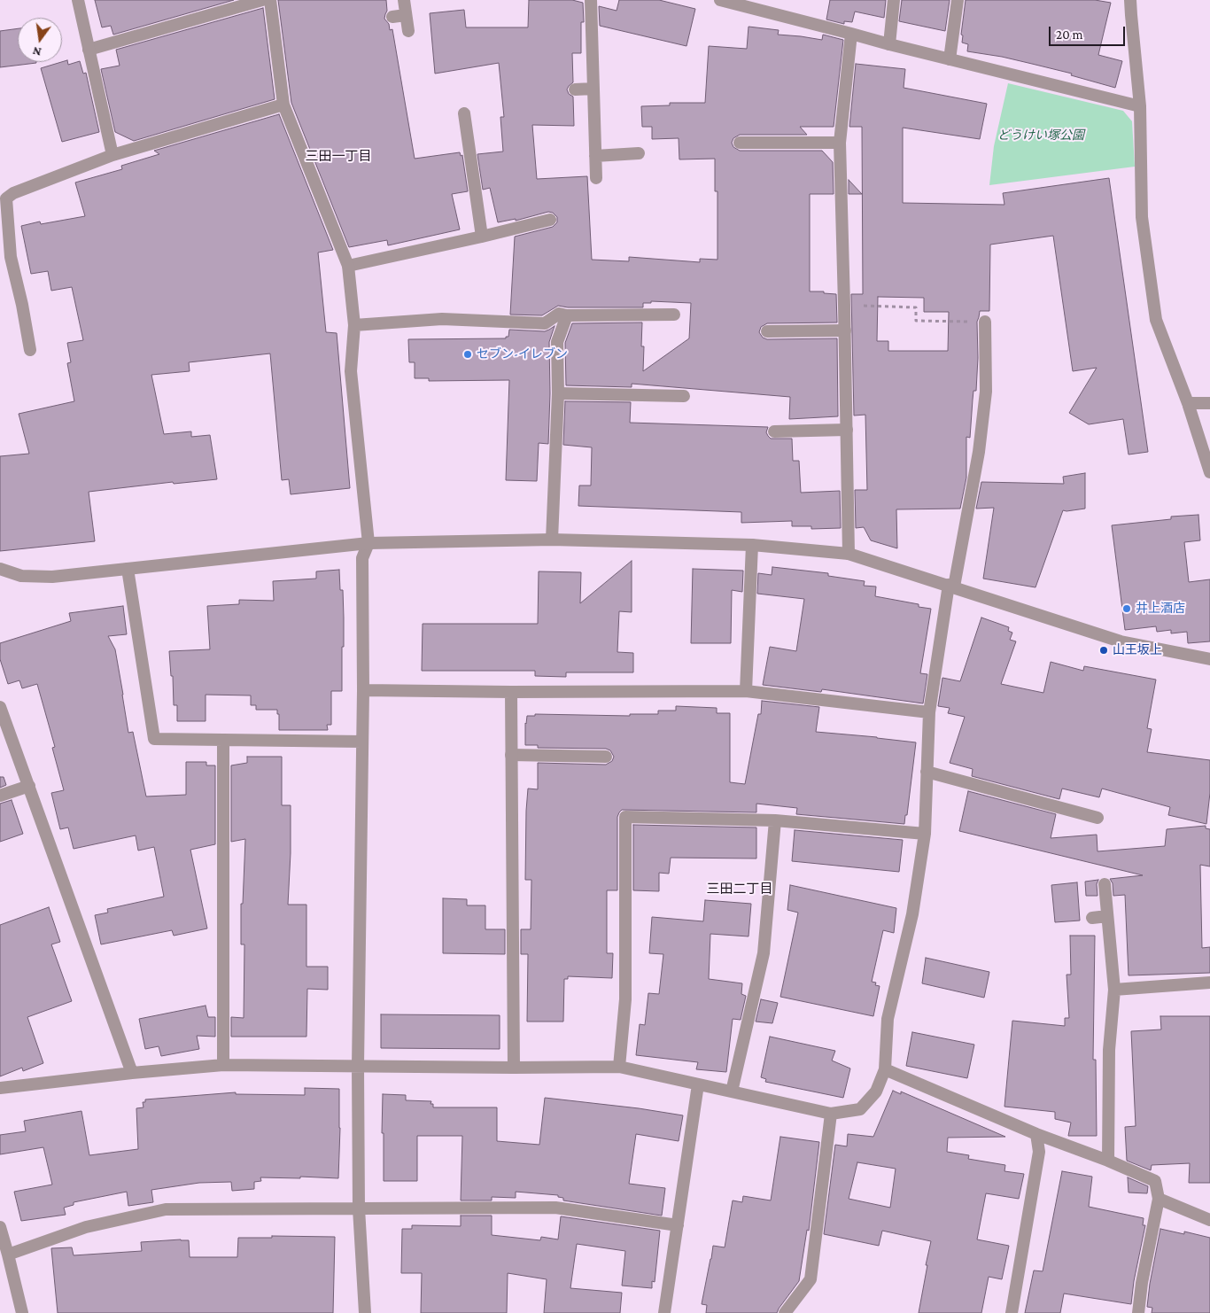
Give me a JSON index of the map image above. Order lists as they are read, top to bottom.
{
  "districts": ["三田一丁目", "三田二丁目"],
  "parks": ["どうけい塚公園"],
  "places": ["セブン-イレブン", "井上酒店", "山王坂上"],
  "scale_bar": "20 m",
  "north": "bottom"
}
